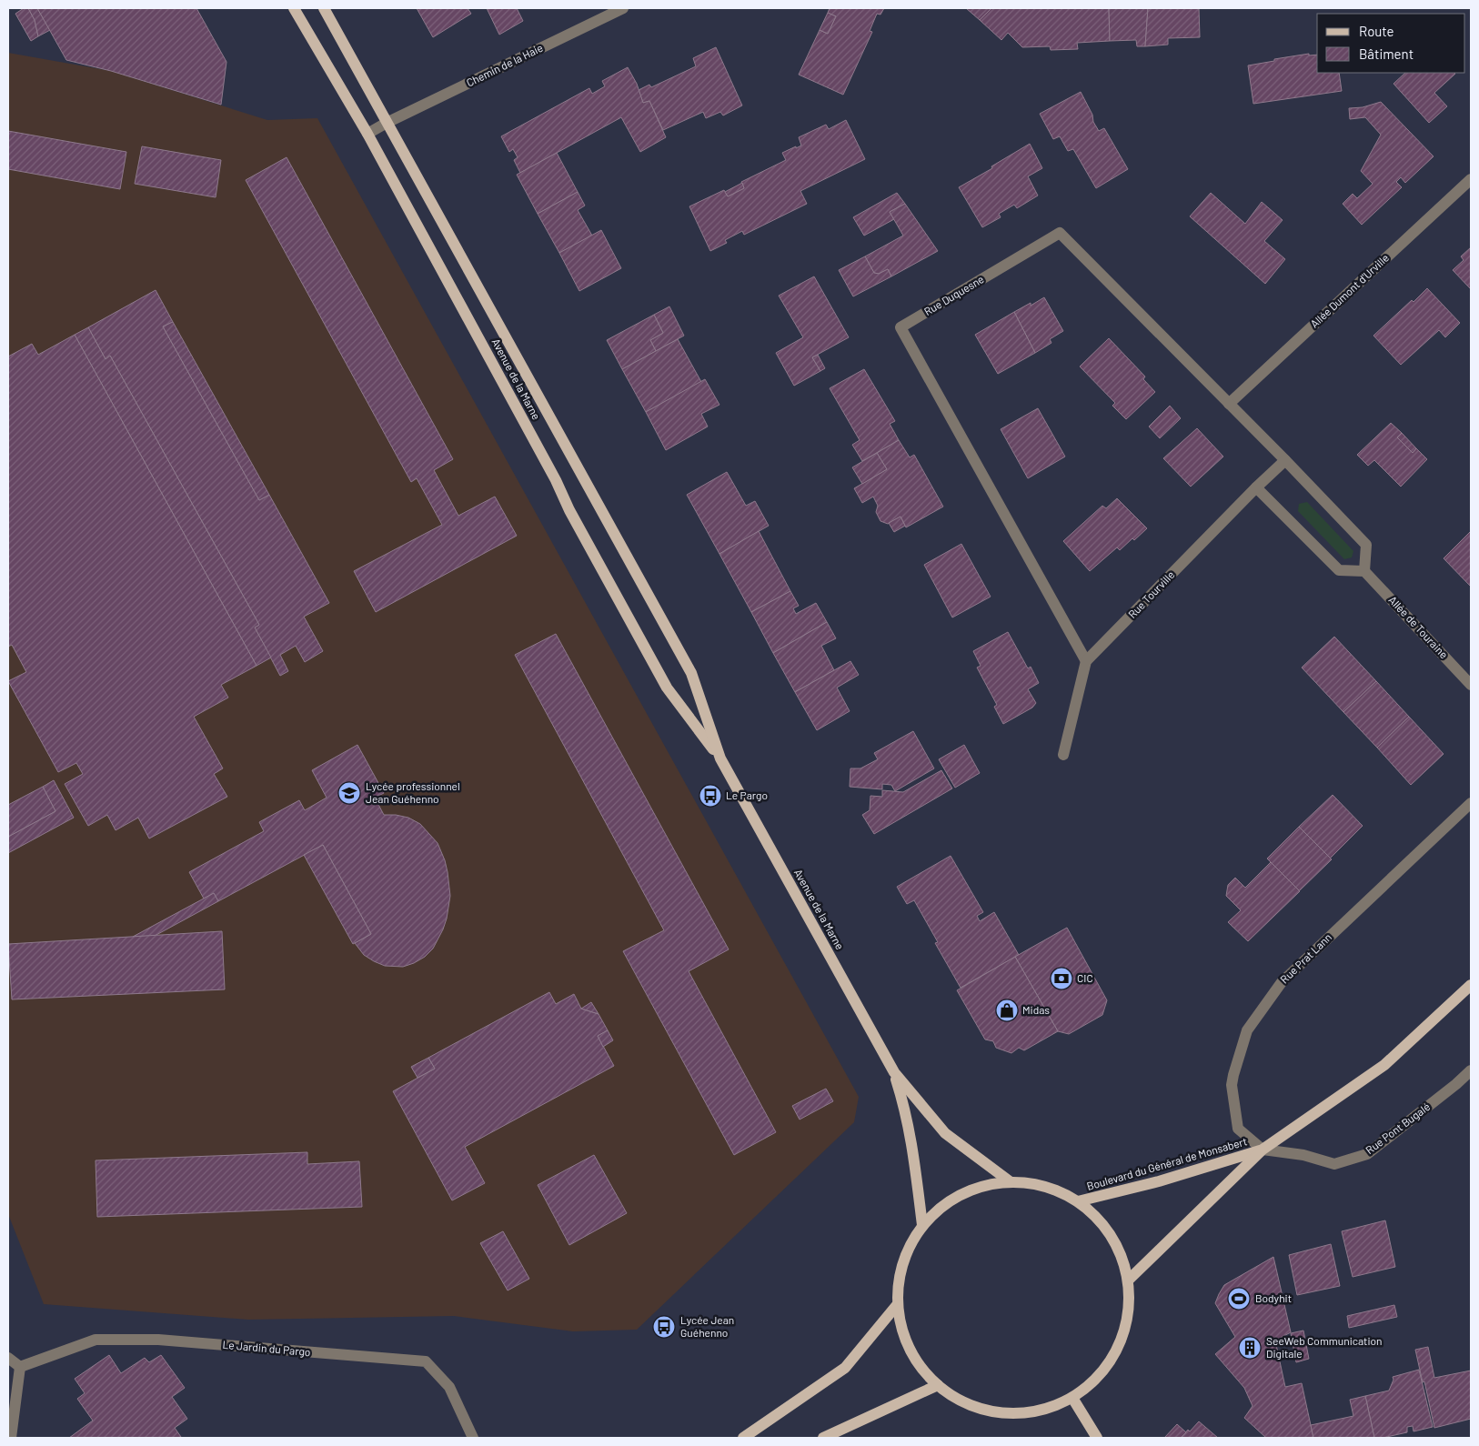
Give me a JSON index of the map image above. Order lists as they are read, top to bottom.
{
  "streets": {
    "main road": ["Avenue de la Marne", "Boulevard du Général de Monsabert"],
    "street": [
      "Chemin de la Haie",
      "Allée Dumont d'Urville",
      "Rue Duquesne",
      "Rue Tourville",
      "Allée de Touraine",
      "Rue Prat Lann",
      "Rue Pont Bugalé",
      "Le Jardin du Pargo"
    ]
  },
  "crossings": [
    ["Chemin de la Haie", "Avenue de la Marne"],
    ["Allée Dumont d'Urville", "Rue Duquesne"],
    ["Rue Duquesne", "Rue Tourville"],
    ["Rue Prat Lann", "Rue Pont Bugalé"],
    ["Rue Prat Lann", "Boulevard du Général de Monsabert"],
    ["Rue Pont Bugalé", "Boulevard du Général de Monsabert"]
  ],
  "places": {
    "school or university": ["Lycée professionnel Jean Guéhenno"],
    "bus stop": ["Le Pargo", "Lycée Jean Guéhenno"],
    "bank": ["CIC"],
    "shop": ["Midas"],
    "sports": ["Bodyhit"],
    "building": ["SeeWeb Communication Digitale"]
  },
  "legend": ["Route", "Bâtiment"]
}
